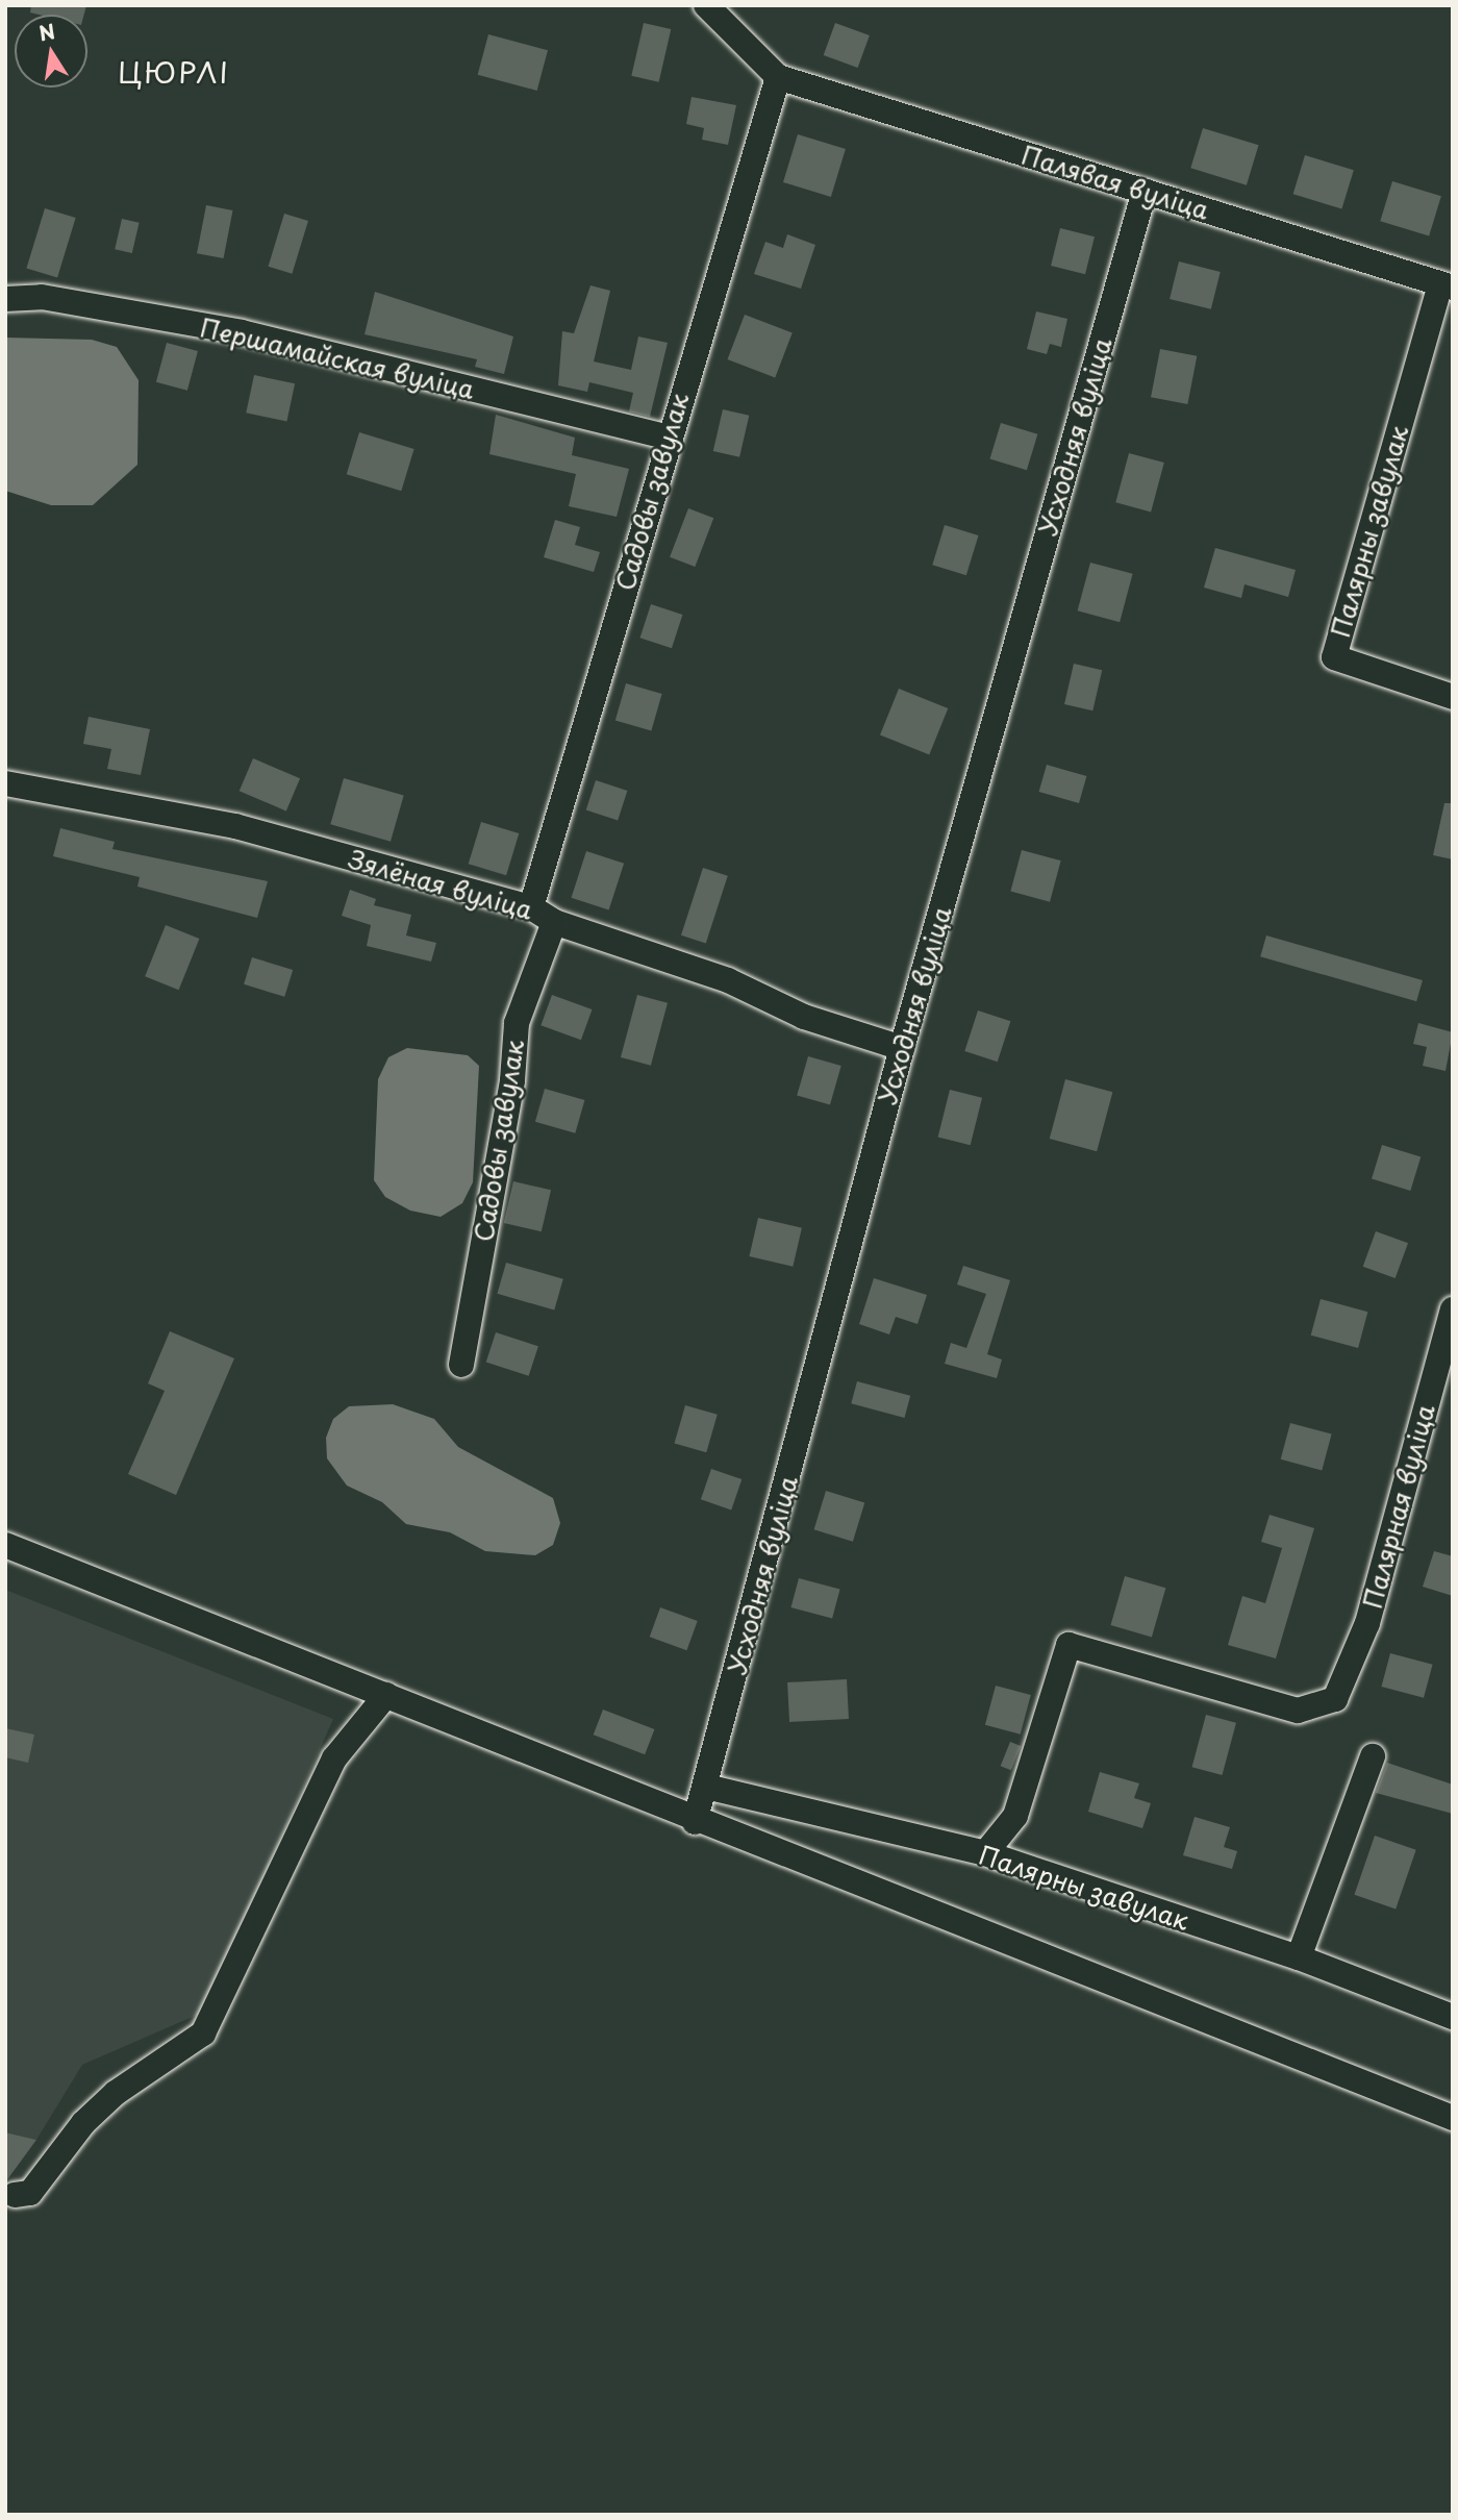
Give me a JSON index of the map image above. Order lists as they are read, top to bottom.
{
  "streets": {
    "street": [
      "Палявая вуліца",
      "Першамайская вуліца",
      "Усходняя вуліца",
      "Садовы завулак",
      "Палярны завулак",
      "Зялёная вуліца",
      "Палярная вуліца"
    ]
  },
  "crossings": [
    ["Палявая вуліца", "Усходняя вуліца"],
    ["Палявая вуліца", "Садовы завулак"],
    ["Палявая вуліца", "Палярны завулак"],
    ["Першамайская вуліца", "Садовы завулак"],
    ["Усходняя вуліца", "Палярны завулак"],
    ["Усходняя вуліца", "Зялёная вуліца"],
    ["Садовы завулак", "Зялёная вуліца"],
    ["Палярны завулак", "Палярная вуліца"]
  ],
  "districts": ["ЦЮРЛІ"],
  "north": "top"
}
